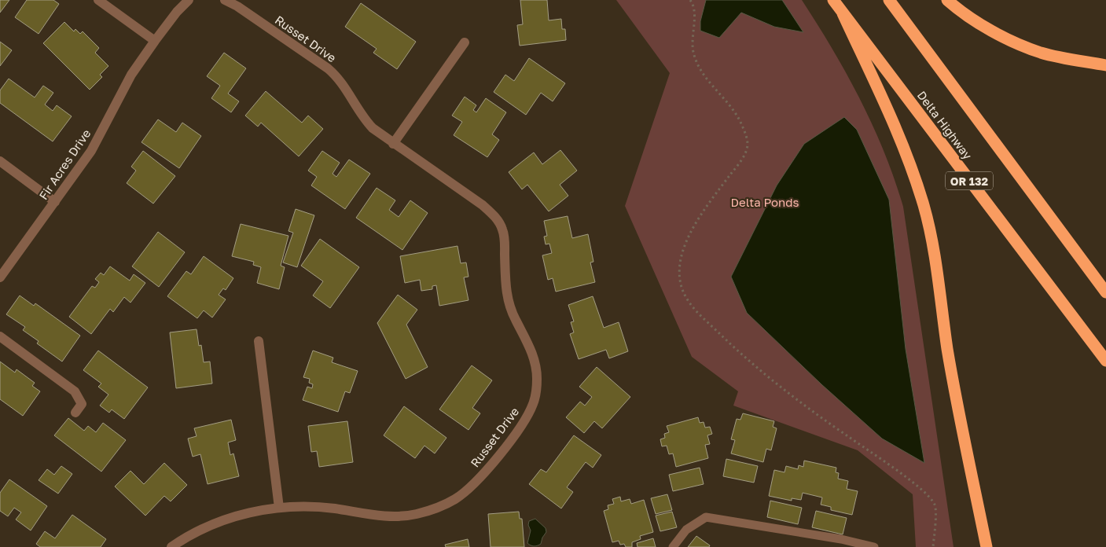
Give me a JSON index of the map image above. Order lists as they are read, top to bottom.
{
  "streets": {
    "highway": ["Delta Highway", "OR 132"],
    "street": ["Russet Drive", "Fir Acres Drive"]
  },
  "parks": ["Delta Ponds"]
}
